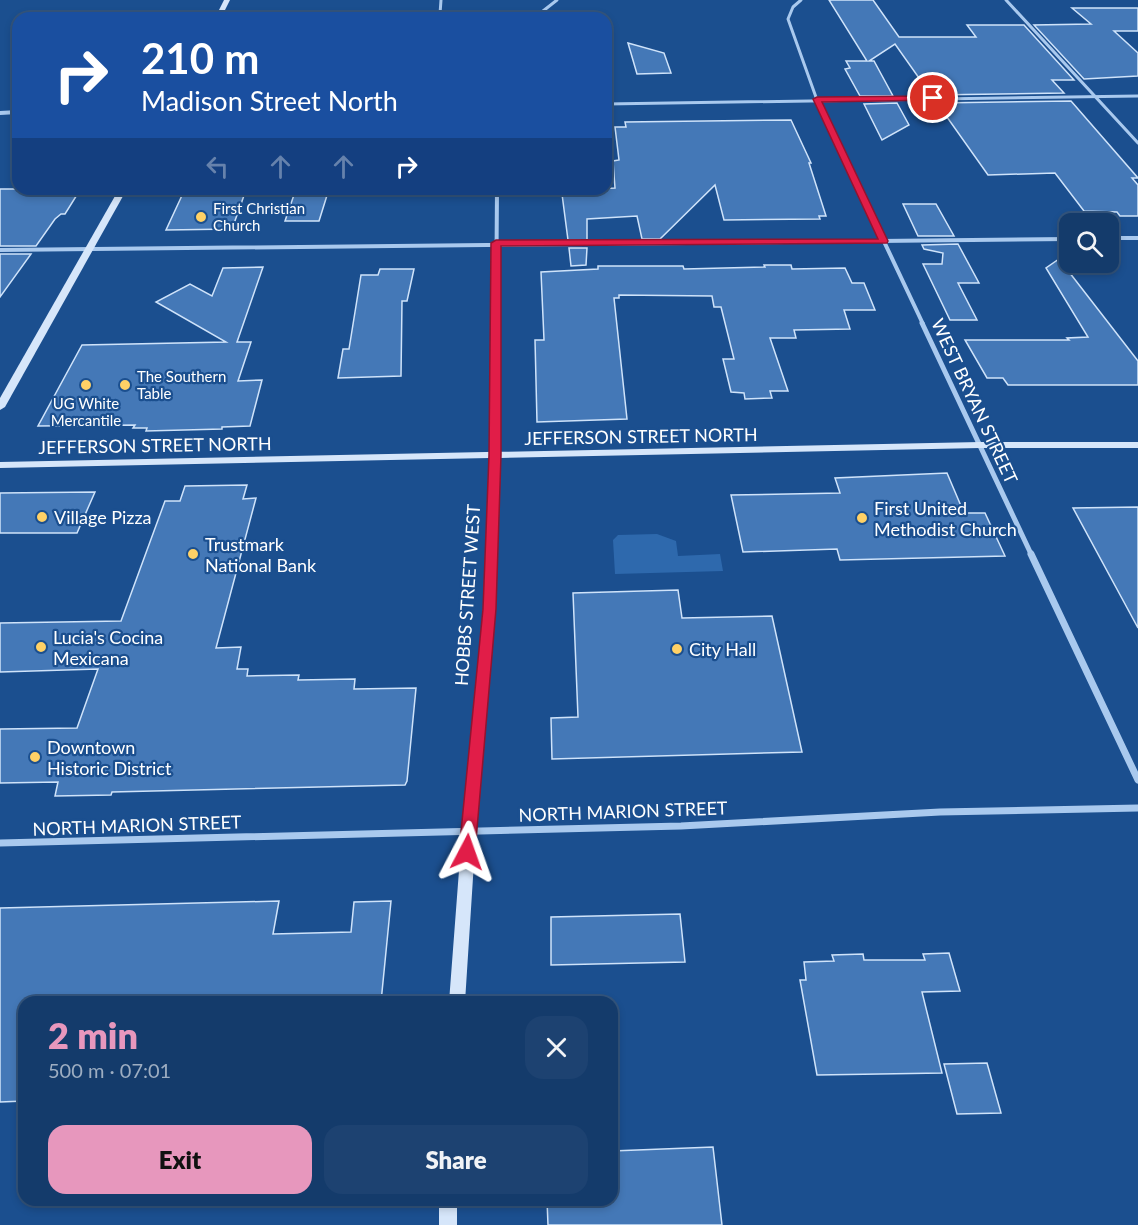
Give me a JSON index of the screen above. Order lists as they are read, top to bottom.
{
  "streets": {
    "main road": ["JEFFERSON STREET NORTH", "HOBBS STREET WEST"],
    "street": ["WEST BRYAN STREET", "NORTH MARION STREET"]
  },
  "crossings": [
    ["WEST BRYAN STREET", "JEFFERSON STREET NORTH"],
    ["JEFFERSON STREET NORTH", "HOBBS STREET WEST"],
    ["HOBBS STREET WEST", "NORTH MARION STREET"]
  ],
  "places": [
    "First Christian Church",
    "UG White Mercantile",
    "The Southern Table",
    "Village Pizza",
    "First United Methodist Church",
    "Trustmark National Bank",
    "Lucia's Cocina Mexicana",
    "City Hall",
    "Downtown Historic District"
  ],
  "page": {
    "turn": ["210 m", "Madison Street North"],
    "heading": ["2 min", "500 m · 07:01"],
    "buttons": ["Exit", "Share"]
  }
}
